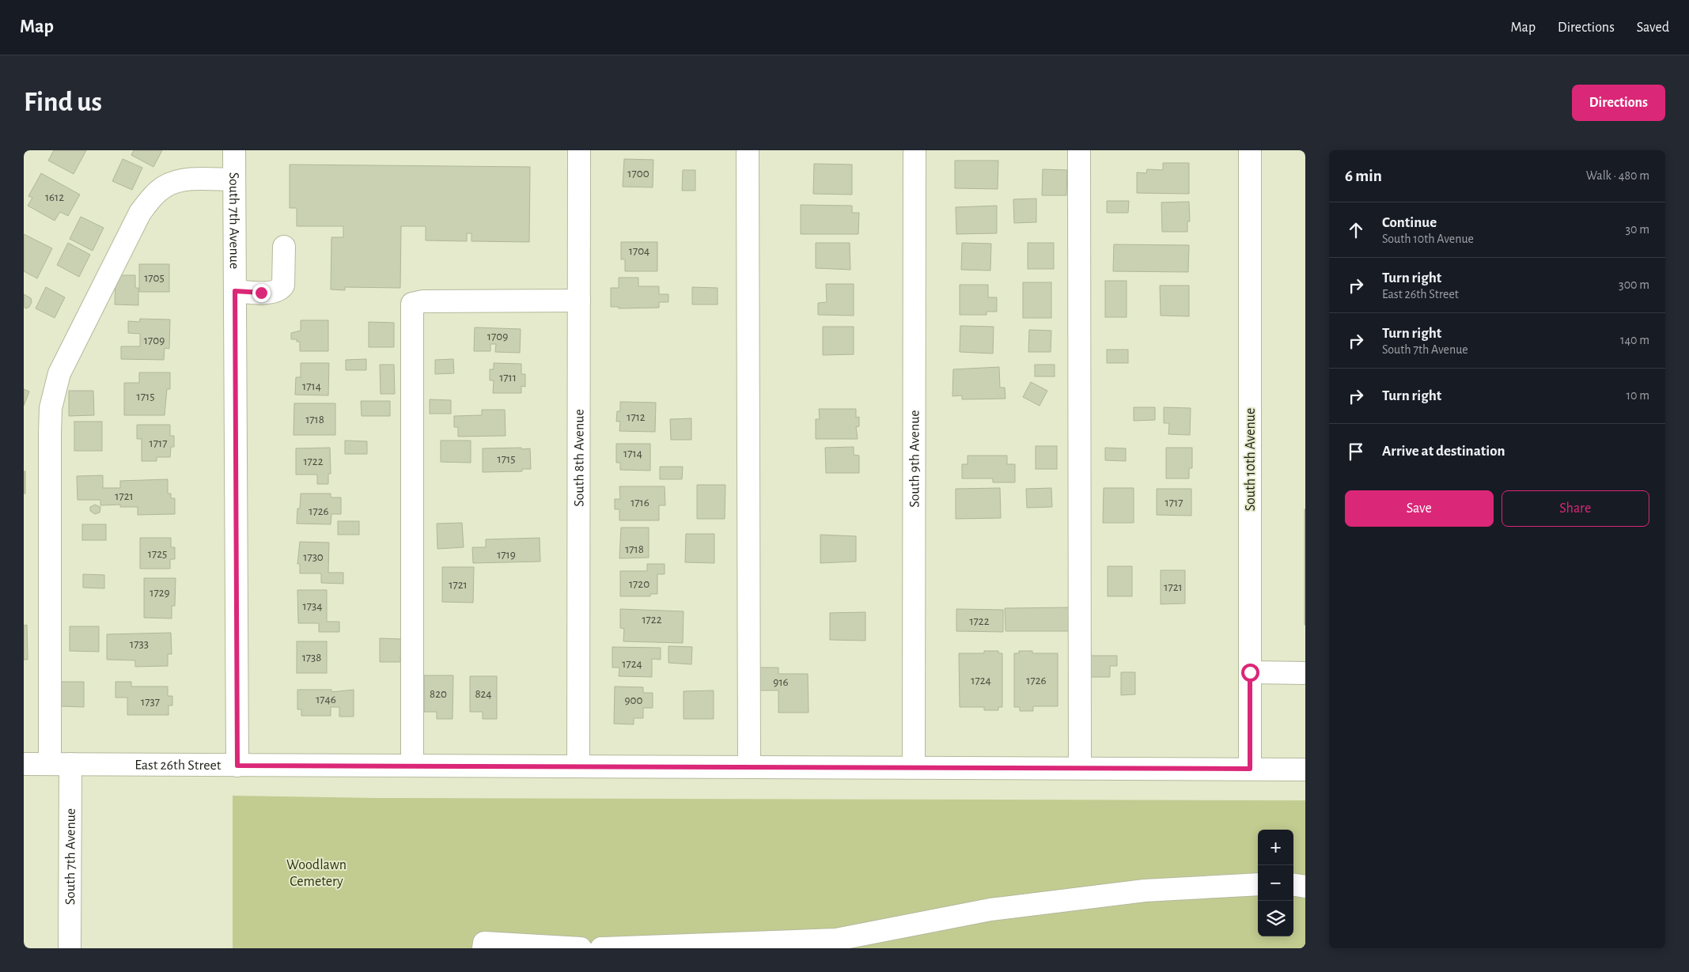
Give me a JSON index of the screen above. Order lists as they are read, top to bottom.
{
  "streets": {
    "street": [
      "South 7th Avenue",
      "South 8th Avenue",
      "South 9th Avenue",
      "South 10th Avenue",
      "East 26th Street"
    ]
  },
  "crossings": [
    ["South 7th Avenue", "East 26th Street"],
    ["South 8th Avenue", "East 26th Street"],
    ["South 9th Avenue", "East 26th Street"],
    ["South 10th Avenue", "East 26th Street"]
  ],
  "parks": ["Woodlawn Cemetery"],
  "house_numbers": [
    "1700",
    "1612",
    "1704",
    "1705",
    "1709",
    "1709",
    "1711",
    "1714",
    "1715",
    "1712",
    "1718",
    "1717",
    "1714",
    "1715",
    "1722",
    "1721",
    "1716",
    "1717",
    "1726",
    "1718",
    "1725",
    "1719",
    "1730",
    "1720",
    "1721",
    "1721",
    "1729",
    "1734",
    "1722",
    "1722",
    "1733",
    "1738",
    "1724",
    "1724",
    "1726",
    "916",
    "820",
    "824",
    "1746",
    "900",
    "1737"
  ],
  "page": {
    "header": "Map",
    "nav": ["Map", "Directions", "Saved"],
    "buttons": [
      "Directions",
      ["Save", "Share"]
    ],
    "title": "Find us",
    "heading": ["6 min", "Walk · 480 m"],
    "list": [
      ["Continue", "South 10th Avenue", "30 m"],
      ["Turn right", "East 26th Street", "300 m"],
      ["Turn right", "South 7th Avenue", "140 m"],
      ["Turn right", "10 m"],
      "Arrive at destination"
    ],
    "map_buttons": ["+", "−"]
  }
}
